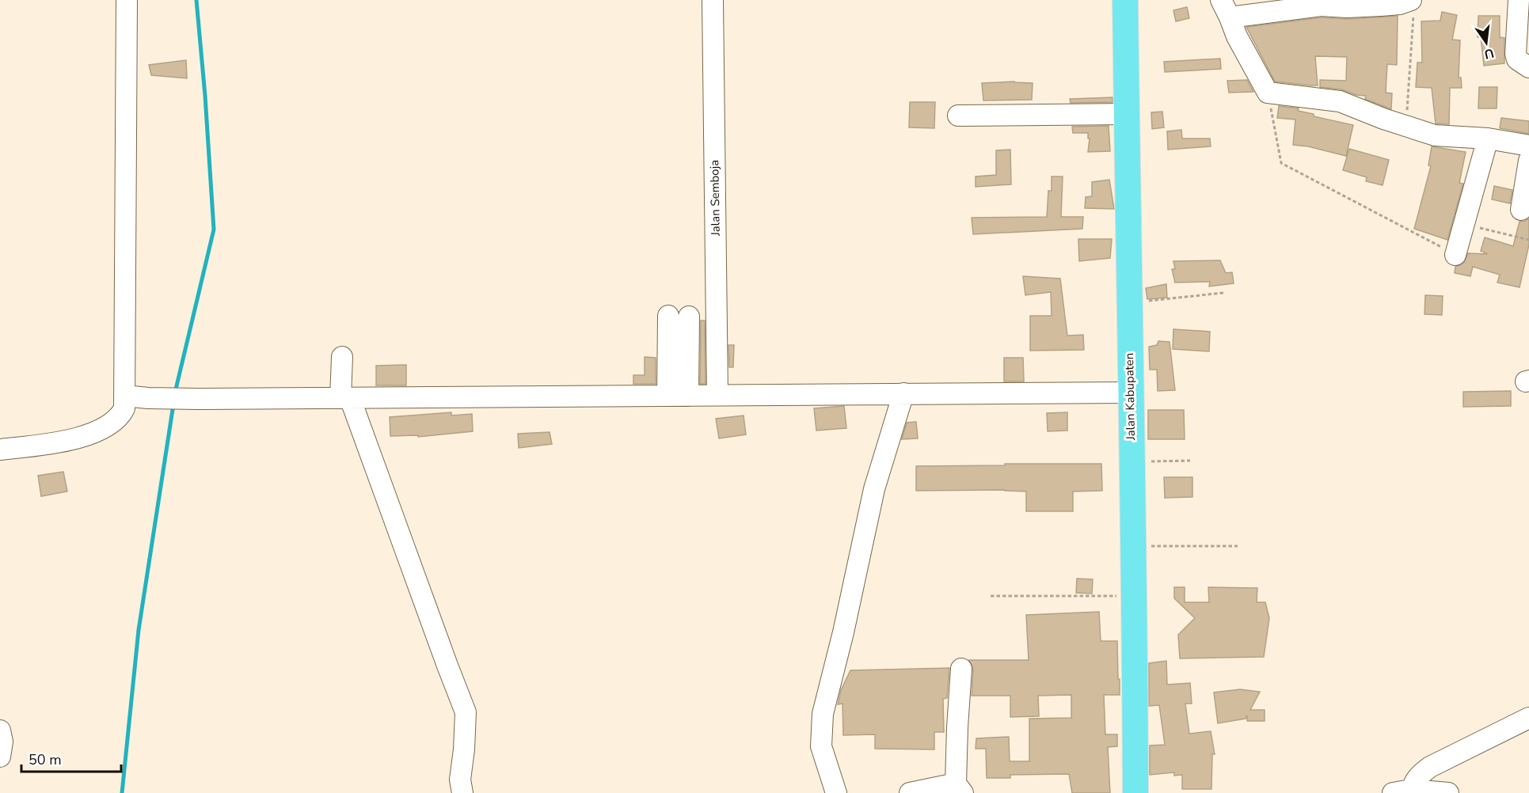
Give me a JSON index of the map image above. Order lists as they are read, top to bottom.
{
  "streets": {
    "main road": ["Jalan Kabupaten"],
    "street": ["Jalan Semboja"]
  },
  "scale_bar": "50 m",
  "north": "bottom"
}
